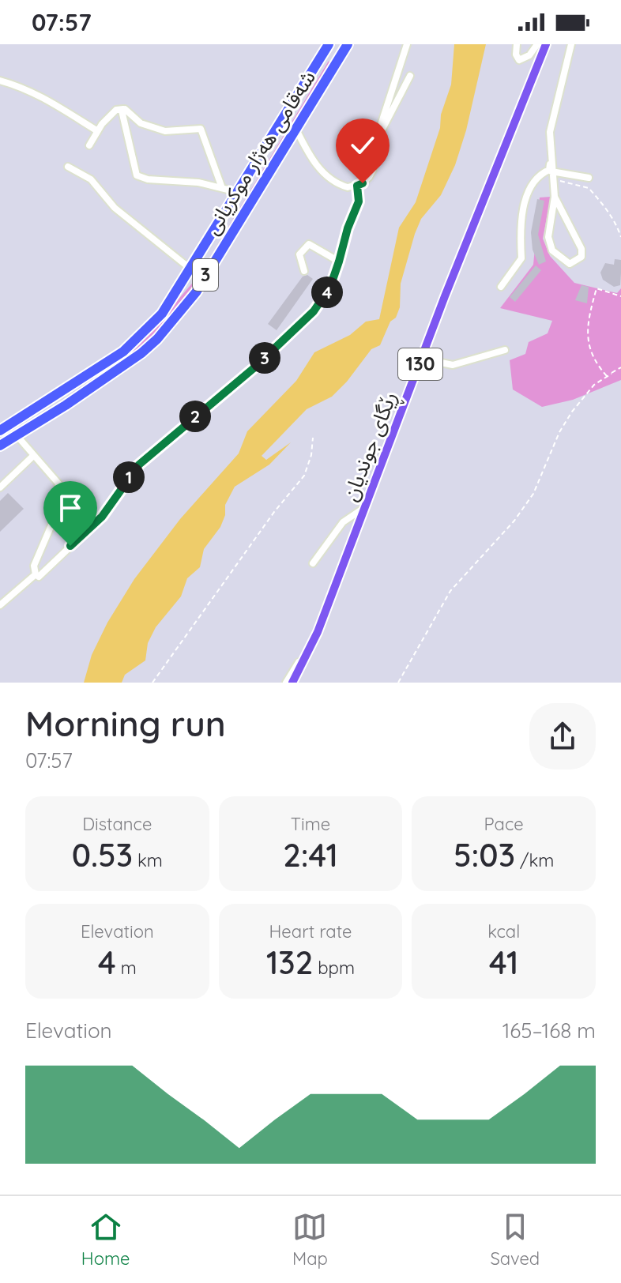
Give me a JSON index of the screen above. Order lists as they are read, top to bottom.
{
  "streets": {
    "highway": ["شەقامی ھەژار موکریانی", "3"],
    "main road": ["130", "ڕێگای جوندیان"]
  },
  "page": {
    "status": "07:57",
    "pins": [
      "4",
      "3",
      "2",
      "1"
    ],
    "heading": ["Morning run", "07:57"],
    "stats": [
      ["Distance", "0.53 km"],
      ["Time", "2:41"],
      ["Pace", "5:03 /km"],
      ["Elevation", "4 m"],
      ["Heart rate", "132 bpm"],
      ["kcal", "41"]
    ],
    "chart": ["Elevation", "165–168 m"],
    "tabs": ["Home", "Map", "Saved"]
  }
}
